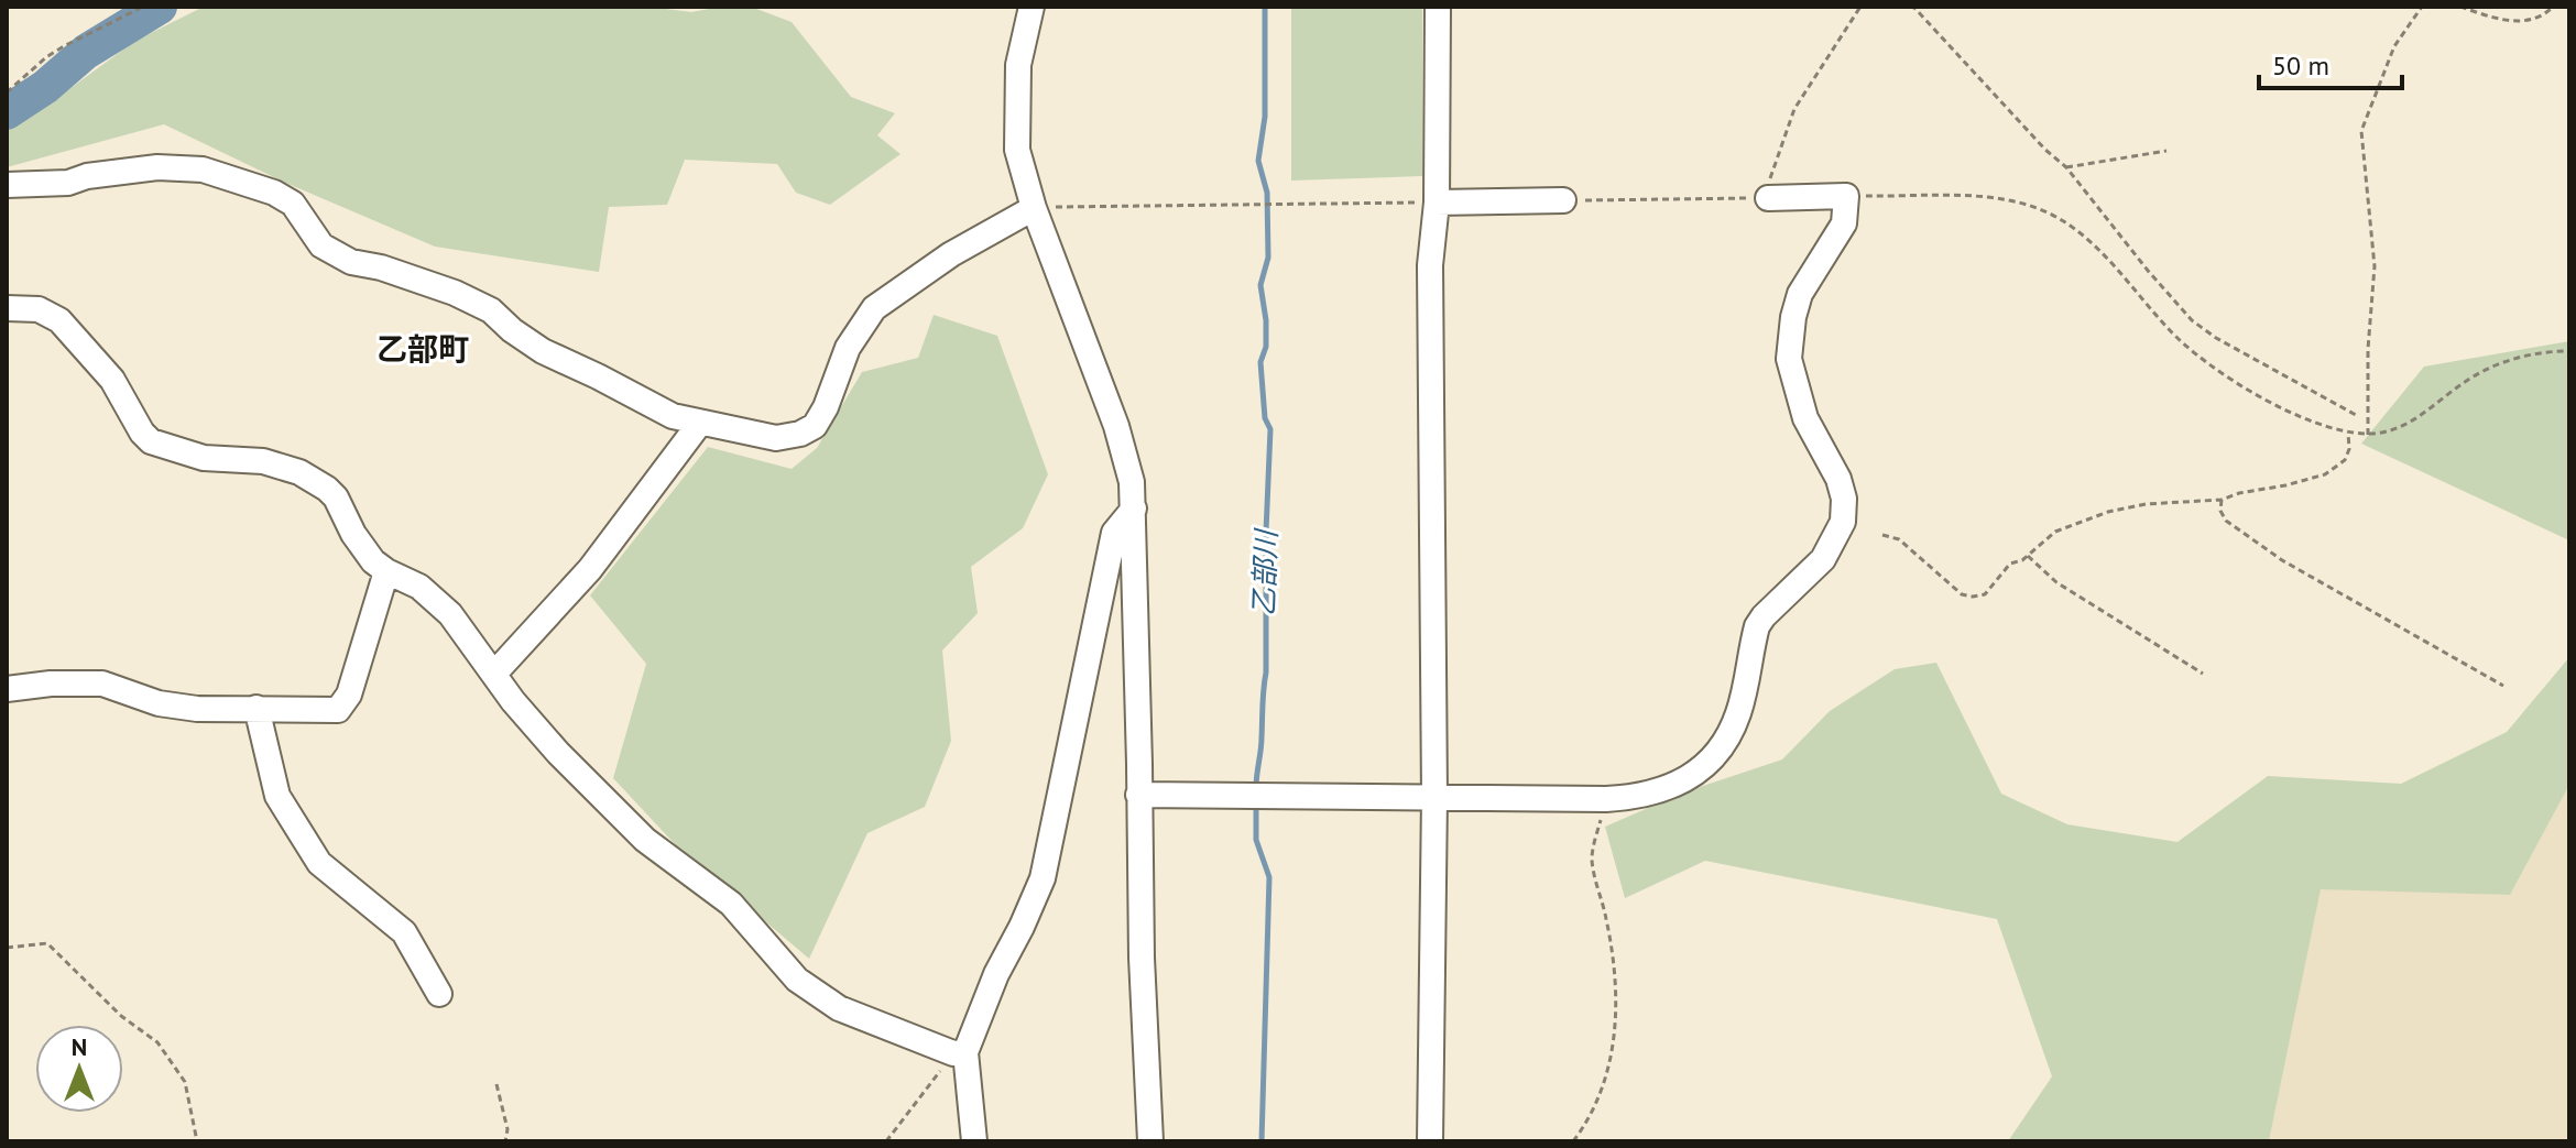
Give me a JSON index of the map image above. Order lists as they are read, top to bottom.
{
  "districts": ["乙部町"],
  "water": ["乙部川"],
  "scale_bar": "50 m",
  "north": "top"
}
